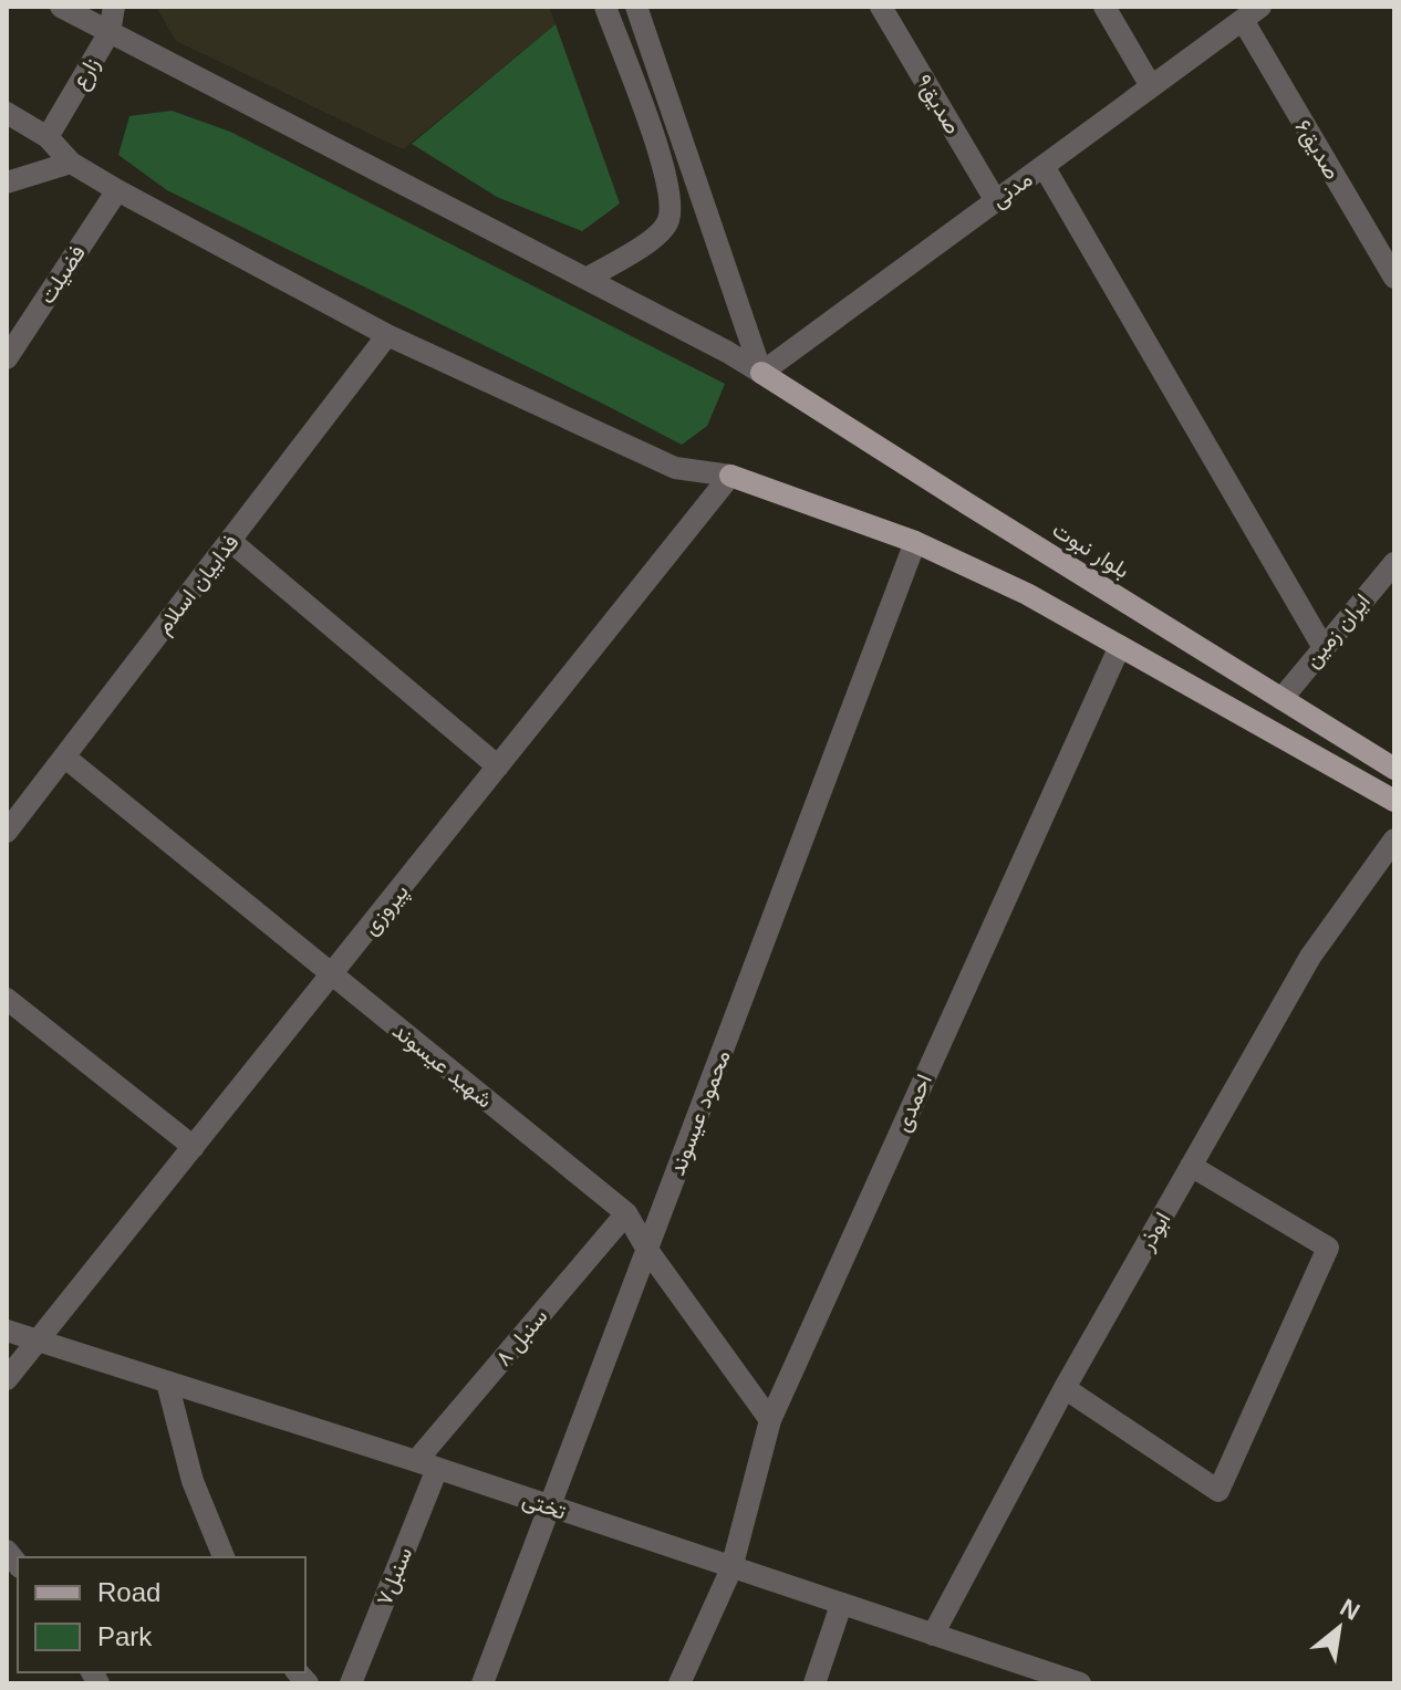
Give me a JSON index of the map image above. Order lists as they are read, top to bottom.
{
  "streets": {
    "main road": ["بلوار نبوت"],
    "street": [
      "زارع",
      "صدیق۹",
      "صدیق۶",
      "مدنی",
      "فضیلت",
      "فداییان اسلام",
      "ایران زمین",
      "پیروزی",
      "شهید عیسوند",
      "احمدی",
      "محمود عیسوند",
      "ابوذر",
      "سنبل ۸",
      "تختی",
      "سنبل۷"
    ]
  },
  "crossings": [
    ["صدیق۹", "مدنی"],
    ["صدیق۶", "مدنی"],
    ["مدنی", "بلوار نبوت"],
    ["بلوار نبوت", "ایران زمین"],
    ["فداییان اسلام", "شهید عیسوند"],
    ["پیروزی", "شهید عیسوند"],
    ["پیروزی", "تختی"],
    ["شهید عیسوند", "احمدی"],
    ["شهید عیسوند", "محمود عیسوند"],
    ["شهید عیسوند", "سنبل ۸"],
    ["احمدی", "تختی"],
    ["محمود عیسوند", "تختی"],
    ["ابوذر", "تختی"],
    ["سنبل ۸", "تختی"],
    ["سنبل ۸", "سنبل۷"],
    ["تختی", "سنبل۷"]
  ],
  "legend": ["Road", "Park"],
  "north": "top right"
}
